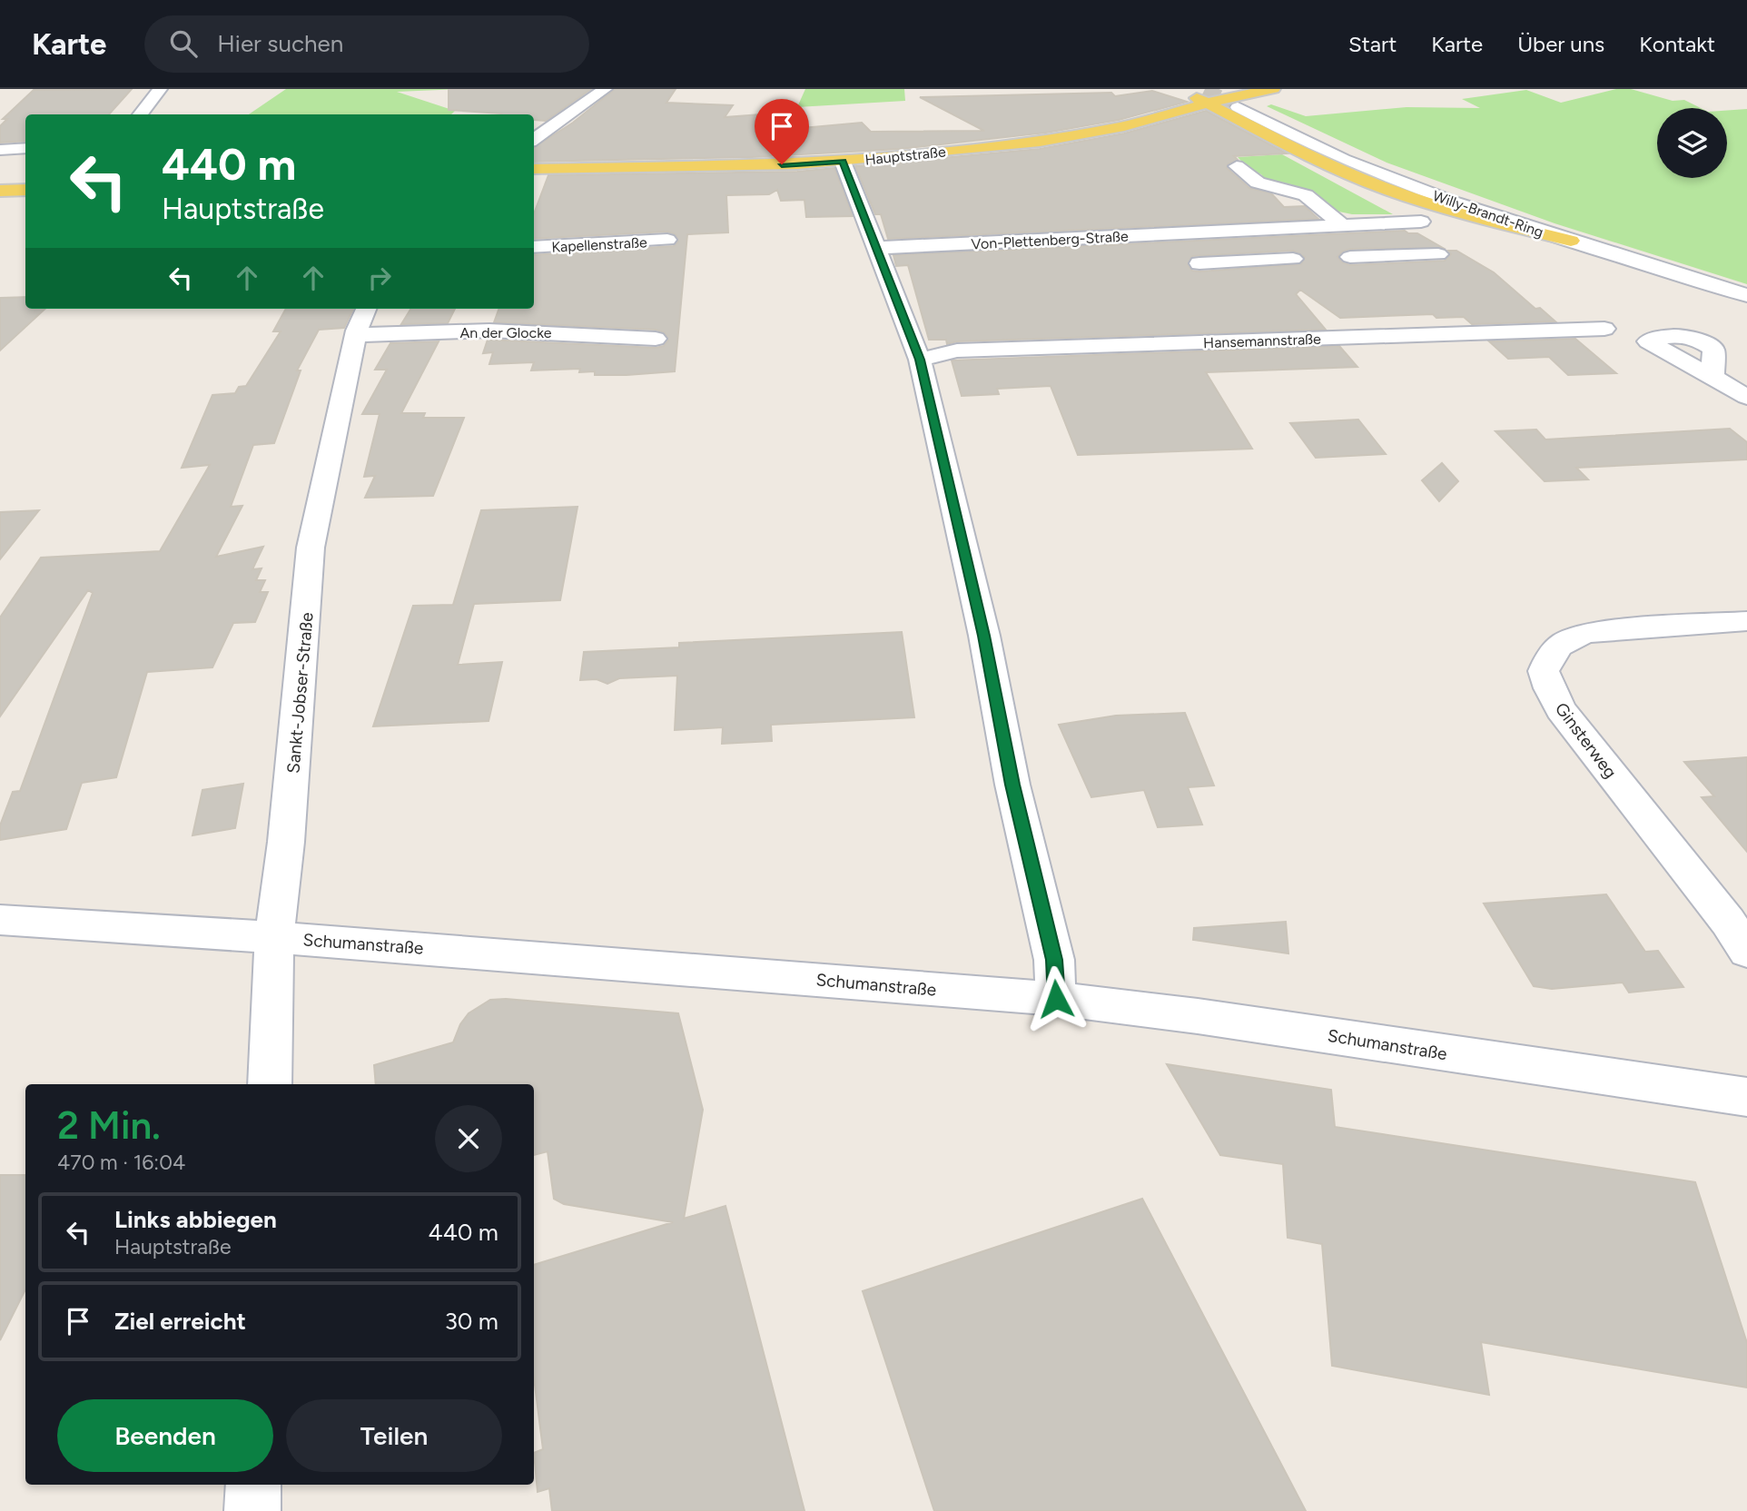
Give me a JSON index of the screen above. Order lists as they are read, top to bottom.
{
  "streets": {
    "main road": ["Hauptstraße"],
    "street": [
      "Willy-Brandt-Ring",
      "Von-Plettenberg-Straße",
      "Kapellenstraße",
      "An der Glocke",
      "Hansemannstraße",
      "Sankt-Jobser-Straße",
      "Ginsterweg",
      "Schumanstraße"
    ]
  },
  "crossings": [
    ["Hauptstraße", "Willy-Brandt-Ring"],
    ["An der Glocke", "Sankt-Jobser-Straße"],
    ["Sankt-Jobser-Straße", "Schumanstraße"]
  ],
  "page": {
    "header": "Karte",
    "search": "Hier suchen",
    "nav": [
      "Start",
      "Karte",
      "Über uns",
      "Kontakt"
    ],
    "turn": ["440 m", "Hauptstraße"],
    "heading": ["2 Min.", "470 m · 16:04"],
    "list": [
      {
        "name": "Links abbiegen",
        "note": "Hauptstraße",
        "value": "440 m"
      },
      {
        "name": "Ziel erreicht",
        "value": "30 m"
      }
    ],
    "buttons": ["Beenden", "Teilen"]
  }
}
